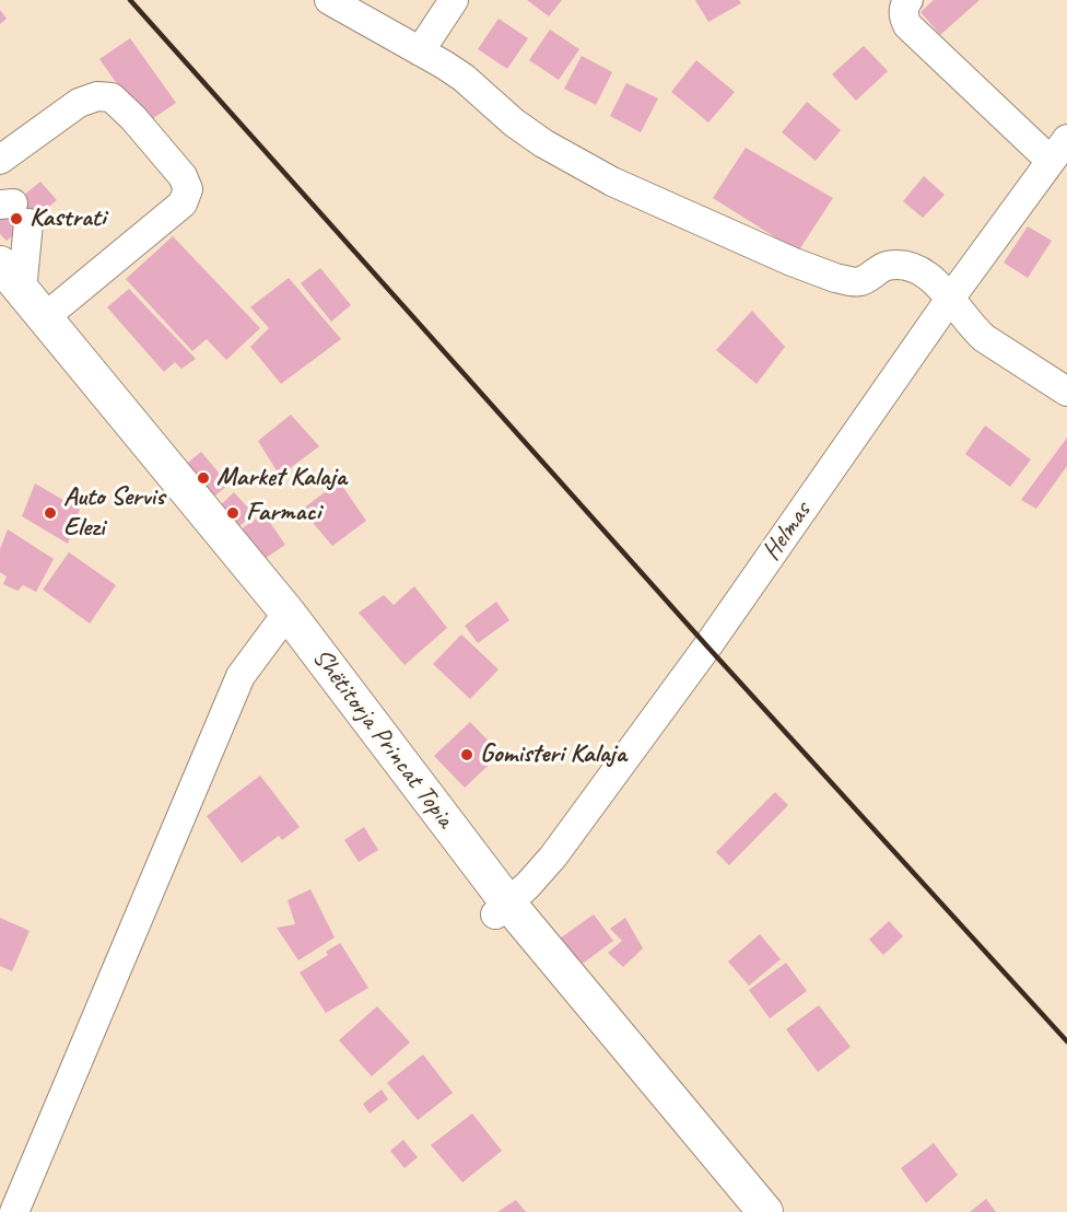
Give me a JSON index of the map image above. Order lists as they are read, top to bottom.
{
  "streets": {
    "main road": ["Shëtitorja Princat Topia"],
    "street": ["Helmas"]
  },
  "crossings": [
    ["Helmas", "Shëtitorja Princat Topia"]
  ],
  "places": [
    "Kastrati",
    "Market Kalaja",
    "Auto Servis Elezi",
    "Farmaci",
    "Gomisteri Kalaja"
  ]
}
